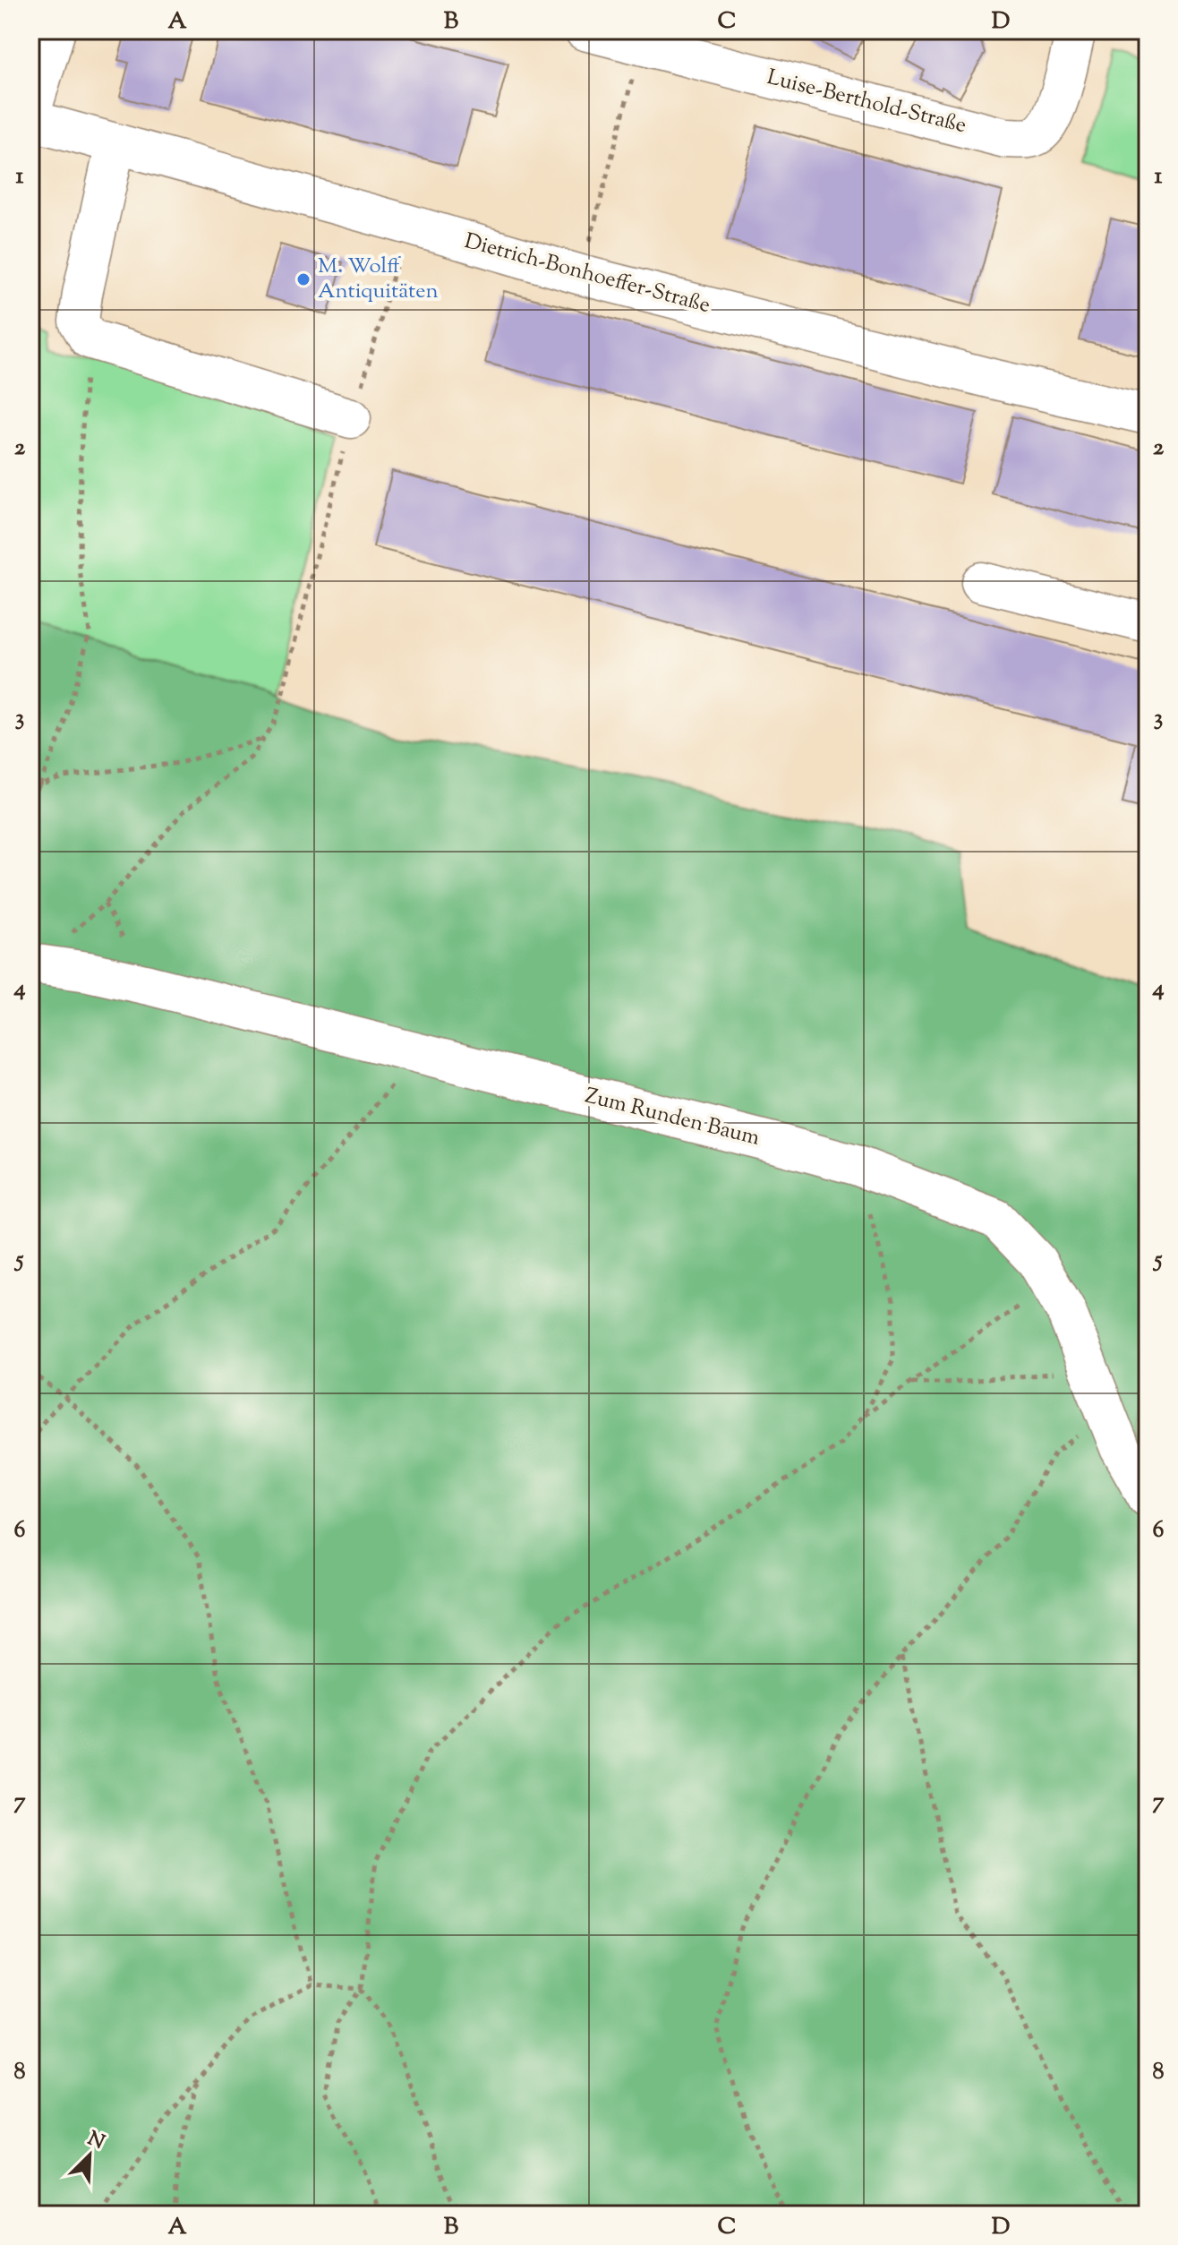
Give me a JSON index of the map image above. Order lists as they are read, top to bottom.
{
  "streets": {
    "street": ["Luise-Berthold-Straße", "Dietrich-Bonhoeffer-Straße", "Zum Runden Baum"]
  },
  "places": ["M. Wolff Antiquitäten"],
  "north": "top right",
  "grid": {
    "columns": [
      "A",
      "B",
      "C",
      "D"
    ],
    "rows": [
      "1",
      "2",
      "3",
      "4",
      "5",
      "6",
      "7",
      "8"
    ]
  }
}
